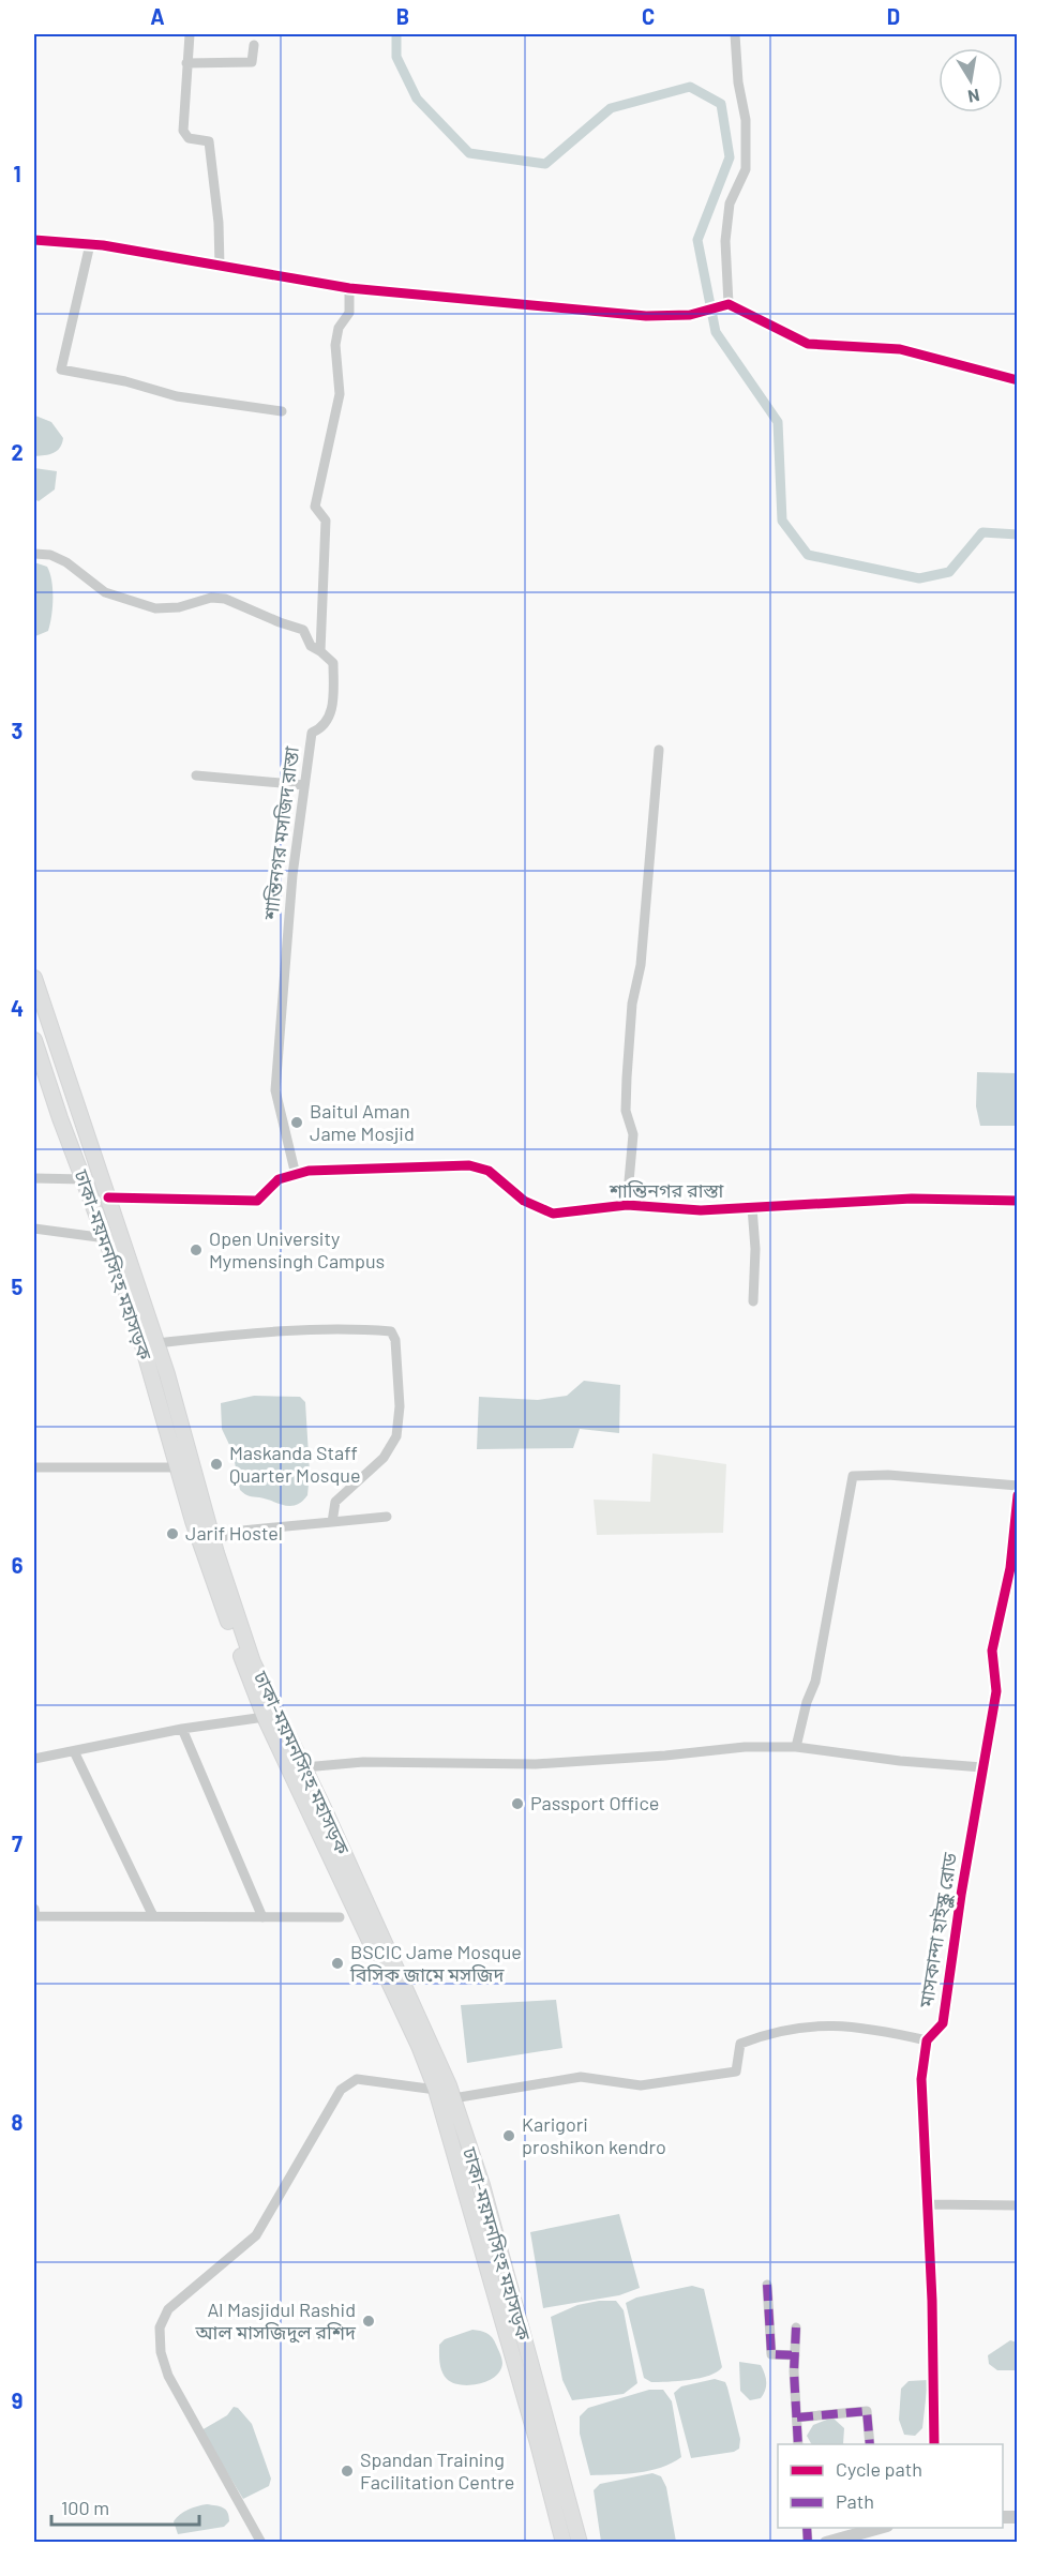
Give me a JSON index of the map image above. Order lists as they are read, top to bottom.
{
  "streets": {
    "main road": ["ঢাকা-ময়মনসিংহ মহাসড়ক"],
    "street": ["শান্তিনগর মসজিদ রাস্তা", "শান্তিনগর রাস্তা", "মাসকান্দা হাইস্কুল রোড"]
  },
  "crossings": [
    ["শান্তিনগর মসজিদ রাস্তা", "শান্তিনগর রাস্তা"],
    ["শান্তিনগর রাস্তা", "ঢাকা-ময়মনসিংহ মহাসড়ক"]
  ],
  "places": [
    "Baitul Aman Jame Mosjid",
    "Open University Mymensingh Campus",
    "Maskanda Staff Quarter Mosque",
    "Jarif Hostel",
    "Passport Office",
    "BSCIC Jame Mosque বিসিক জামে মসজিদ",
    "Karigori proshikon kendro",
    "Al Masjidul Rashid আল মাসজিদুল রশিদ",
    "Spandan Training Facilitation Centre"
  ],
  "legend": ["Cycle path", "Path"],
  "scale_bar": "100 m",
  "north": "bottom",
  "grid": {
    "columns": [
      "A",
      "B",
      "C",
      "D"
    ],
    "rows": [
      "1",
      "2",
      "3",
      "4",
      "5",
      "6",
      "7",
      "8",
      "9"
    ]
  }
}
